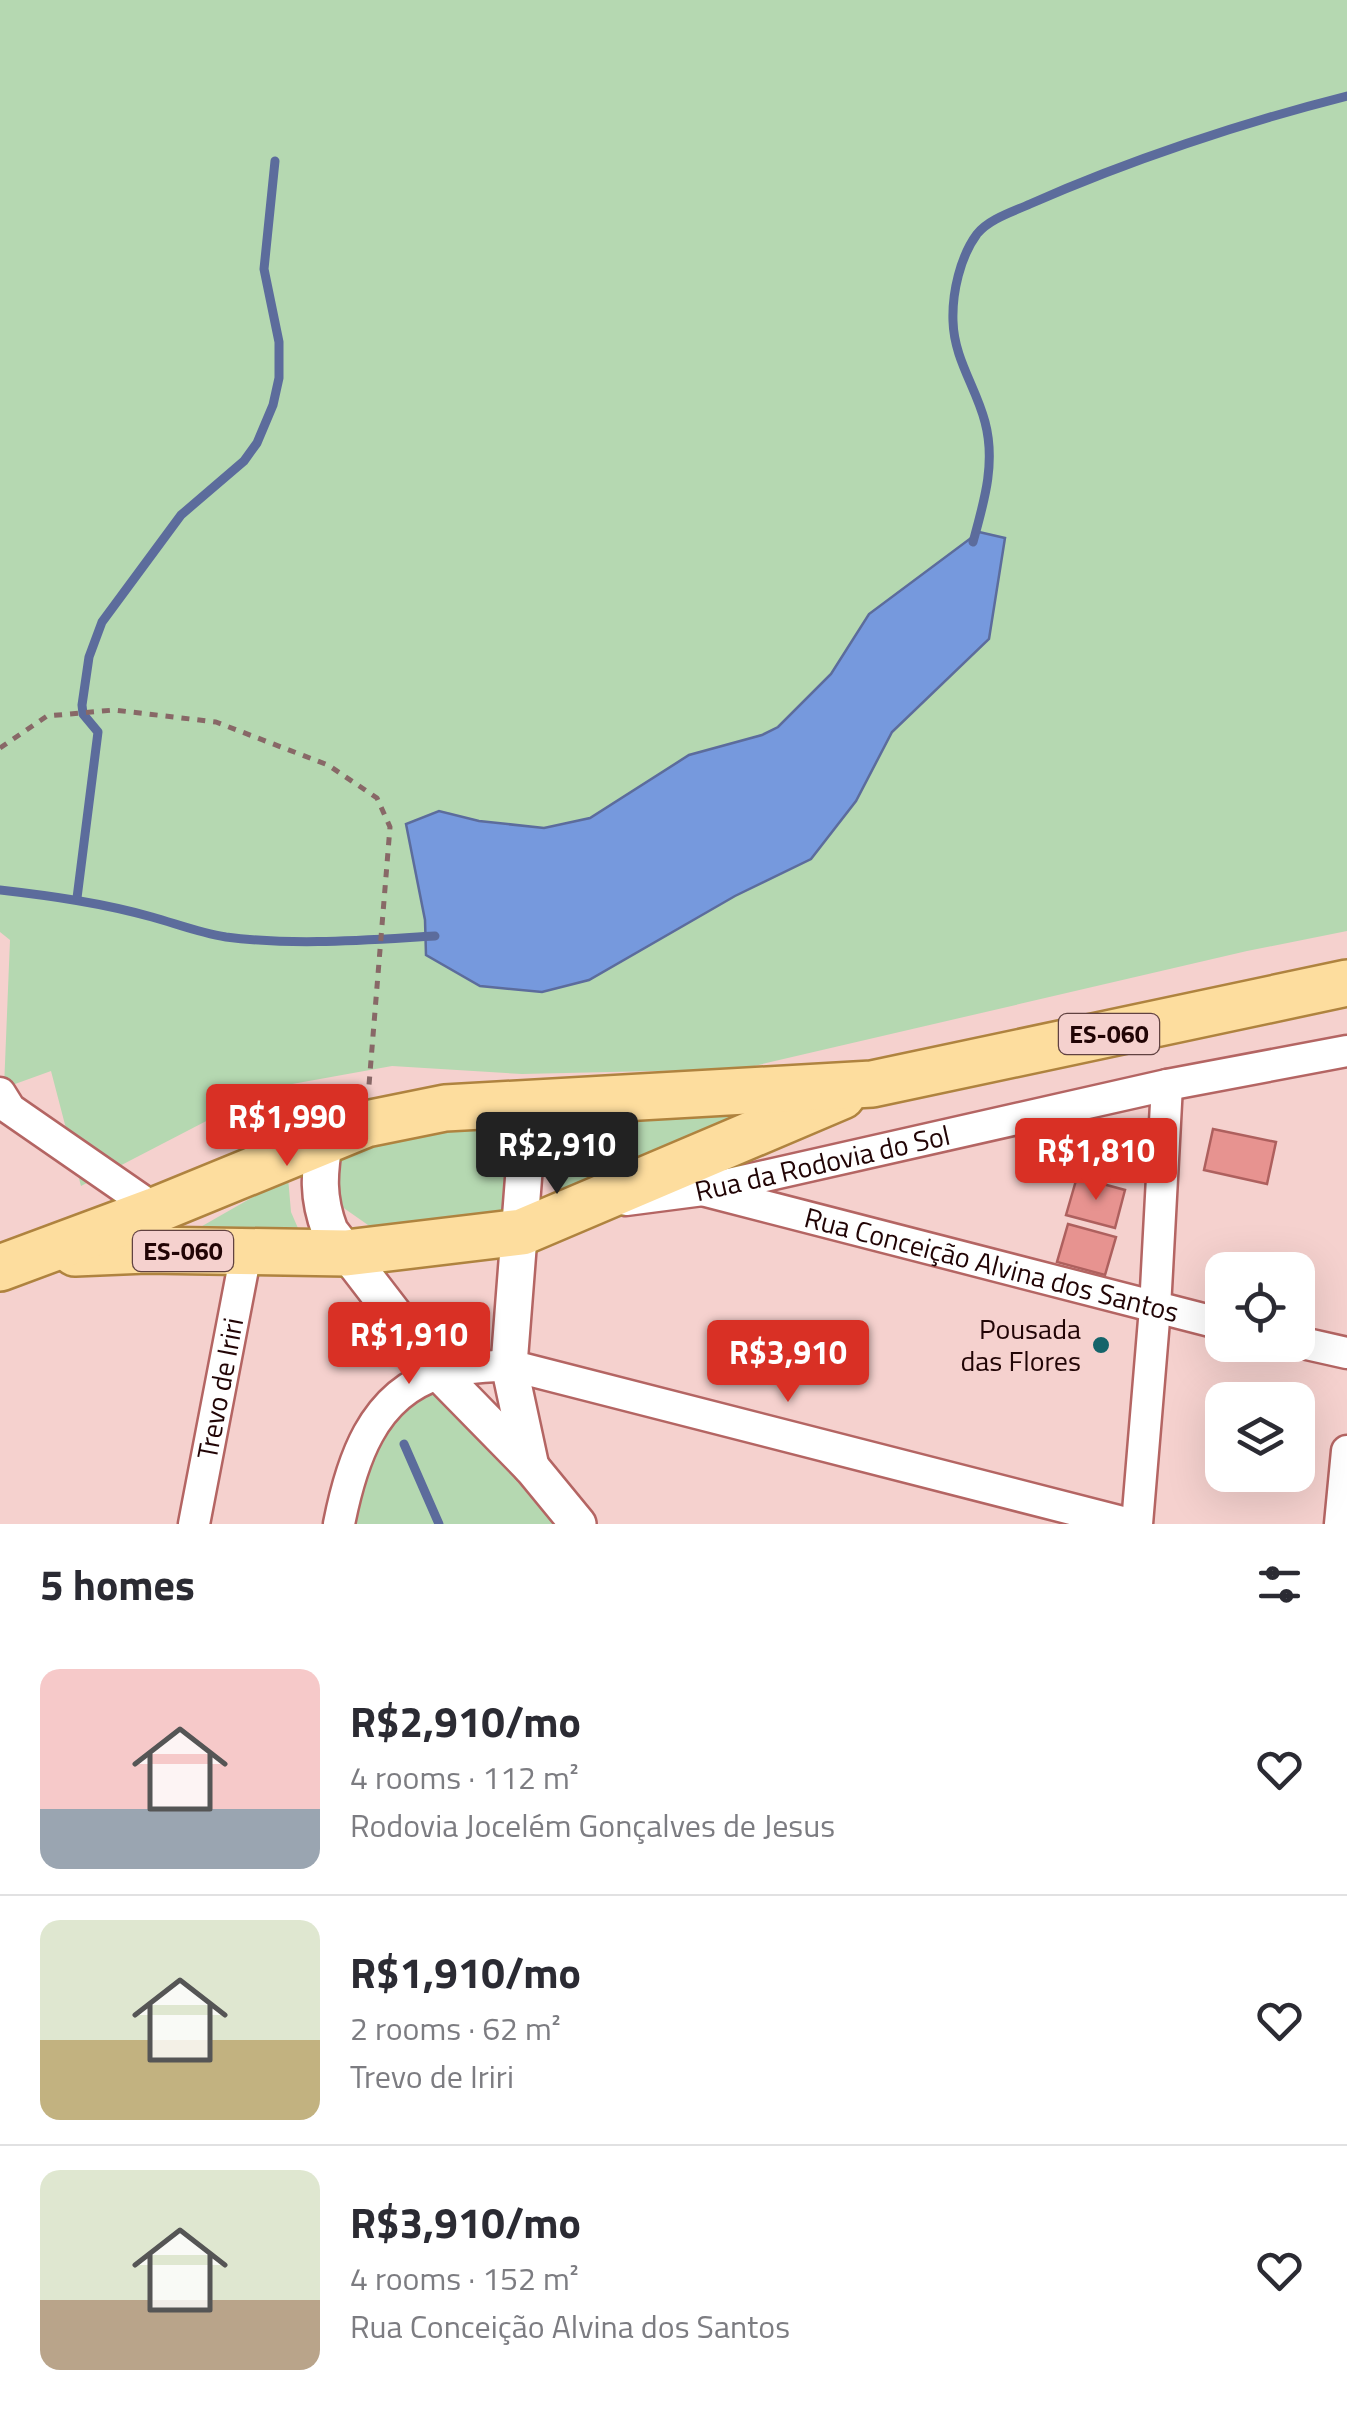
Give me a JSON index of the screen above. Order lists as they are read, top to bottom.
{
  "streets": {
    "main road": ["ES-060"],
    "street": ["Rua da Rodovia do Sol", "Rua Conceição Alvina dos Santos", "Trevo de Iriri"]
  },
  "crossings": [
    ["ES-060", "Rua da Rodovia do Sol"],
    ["ES-060", "Trevo de Iriri"],
    ["Rua da Rodovia do Sol", "Rua Conceição Alvina dos Santos"]
  ],
  "places": ["Pousada das Flores"],
  "page": {
    "price": [
      "R$1,990",
      "R$2,910",
      "R$1,810",
      "R$1,910",
      "R$3,910"
    ],
    "heading": "5 homes",
    "list": [
      {
        "name": "R$2,910/mo",
        "note": "4 rooms · 112 m² · Rodovia Jocelém Gonçalves de Jesus"
      },
      {
        "name": "R$1,910/mo",
        "note": "2 rooms · 62 m² · Trevo de Iriri"
      },
      {
        "name": "R$3,910/mo",
        "note": "4 rooms · 152 m² · Rua Conceição Alvina dos Santos"
      }
    ]
  }
}
